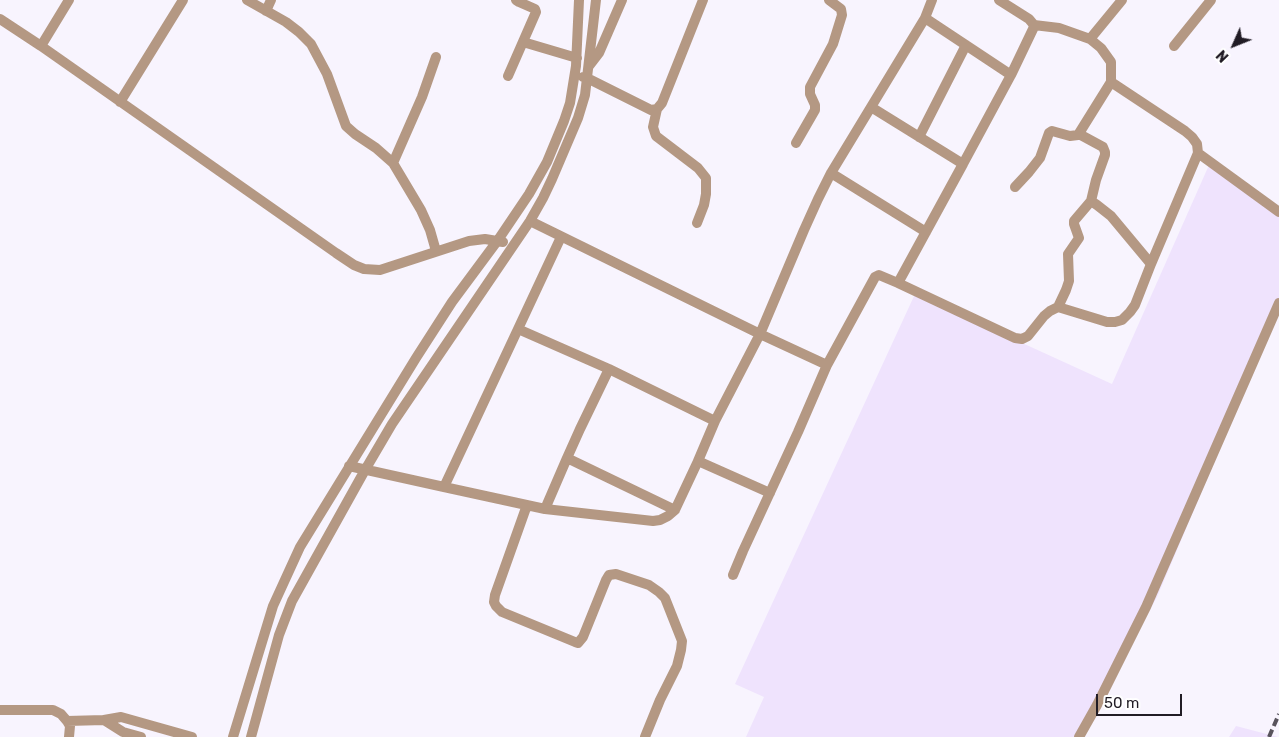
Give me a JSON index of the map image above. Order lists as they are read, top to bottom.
{
  "scale_bar": "50 m",
  "north": "bottom left"
}
